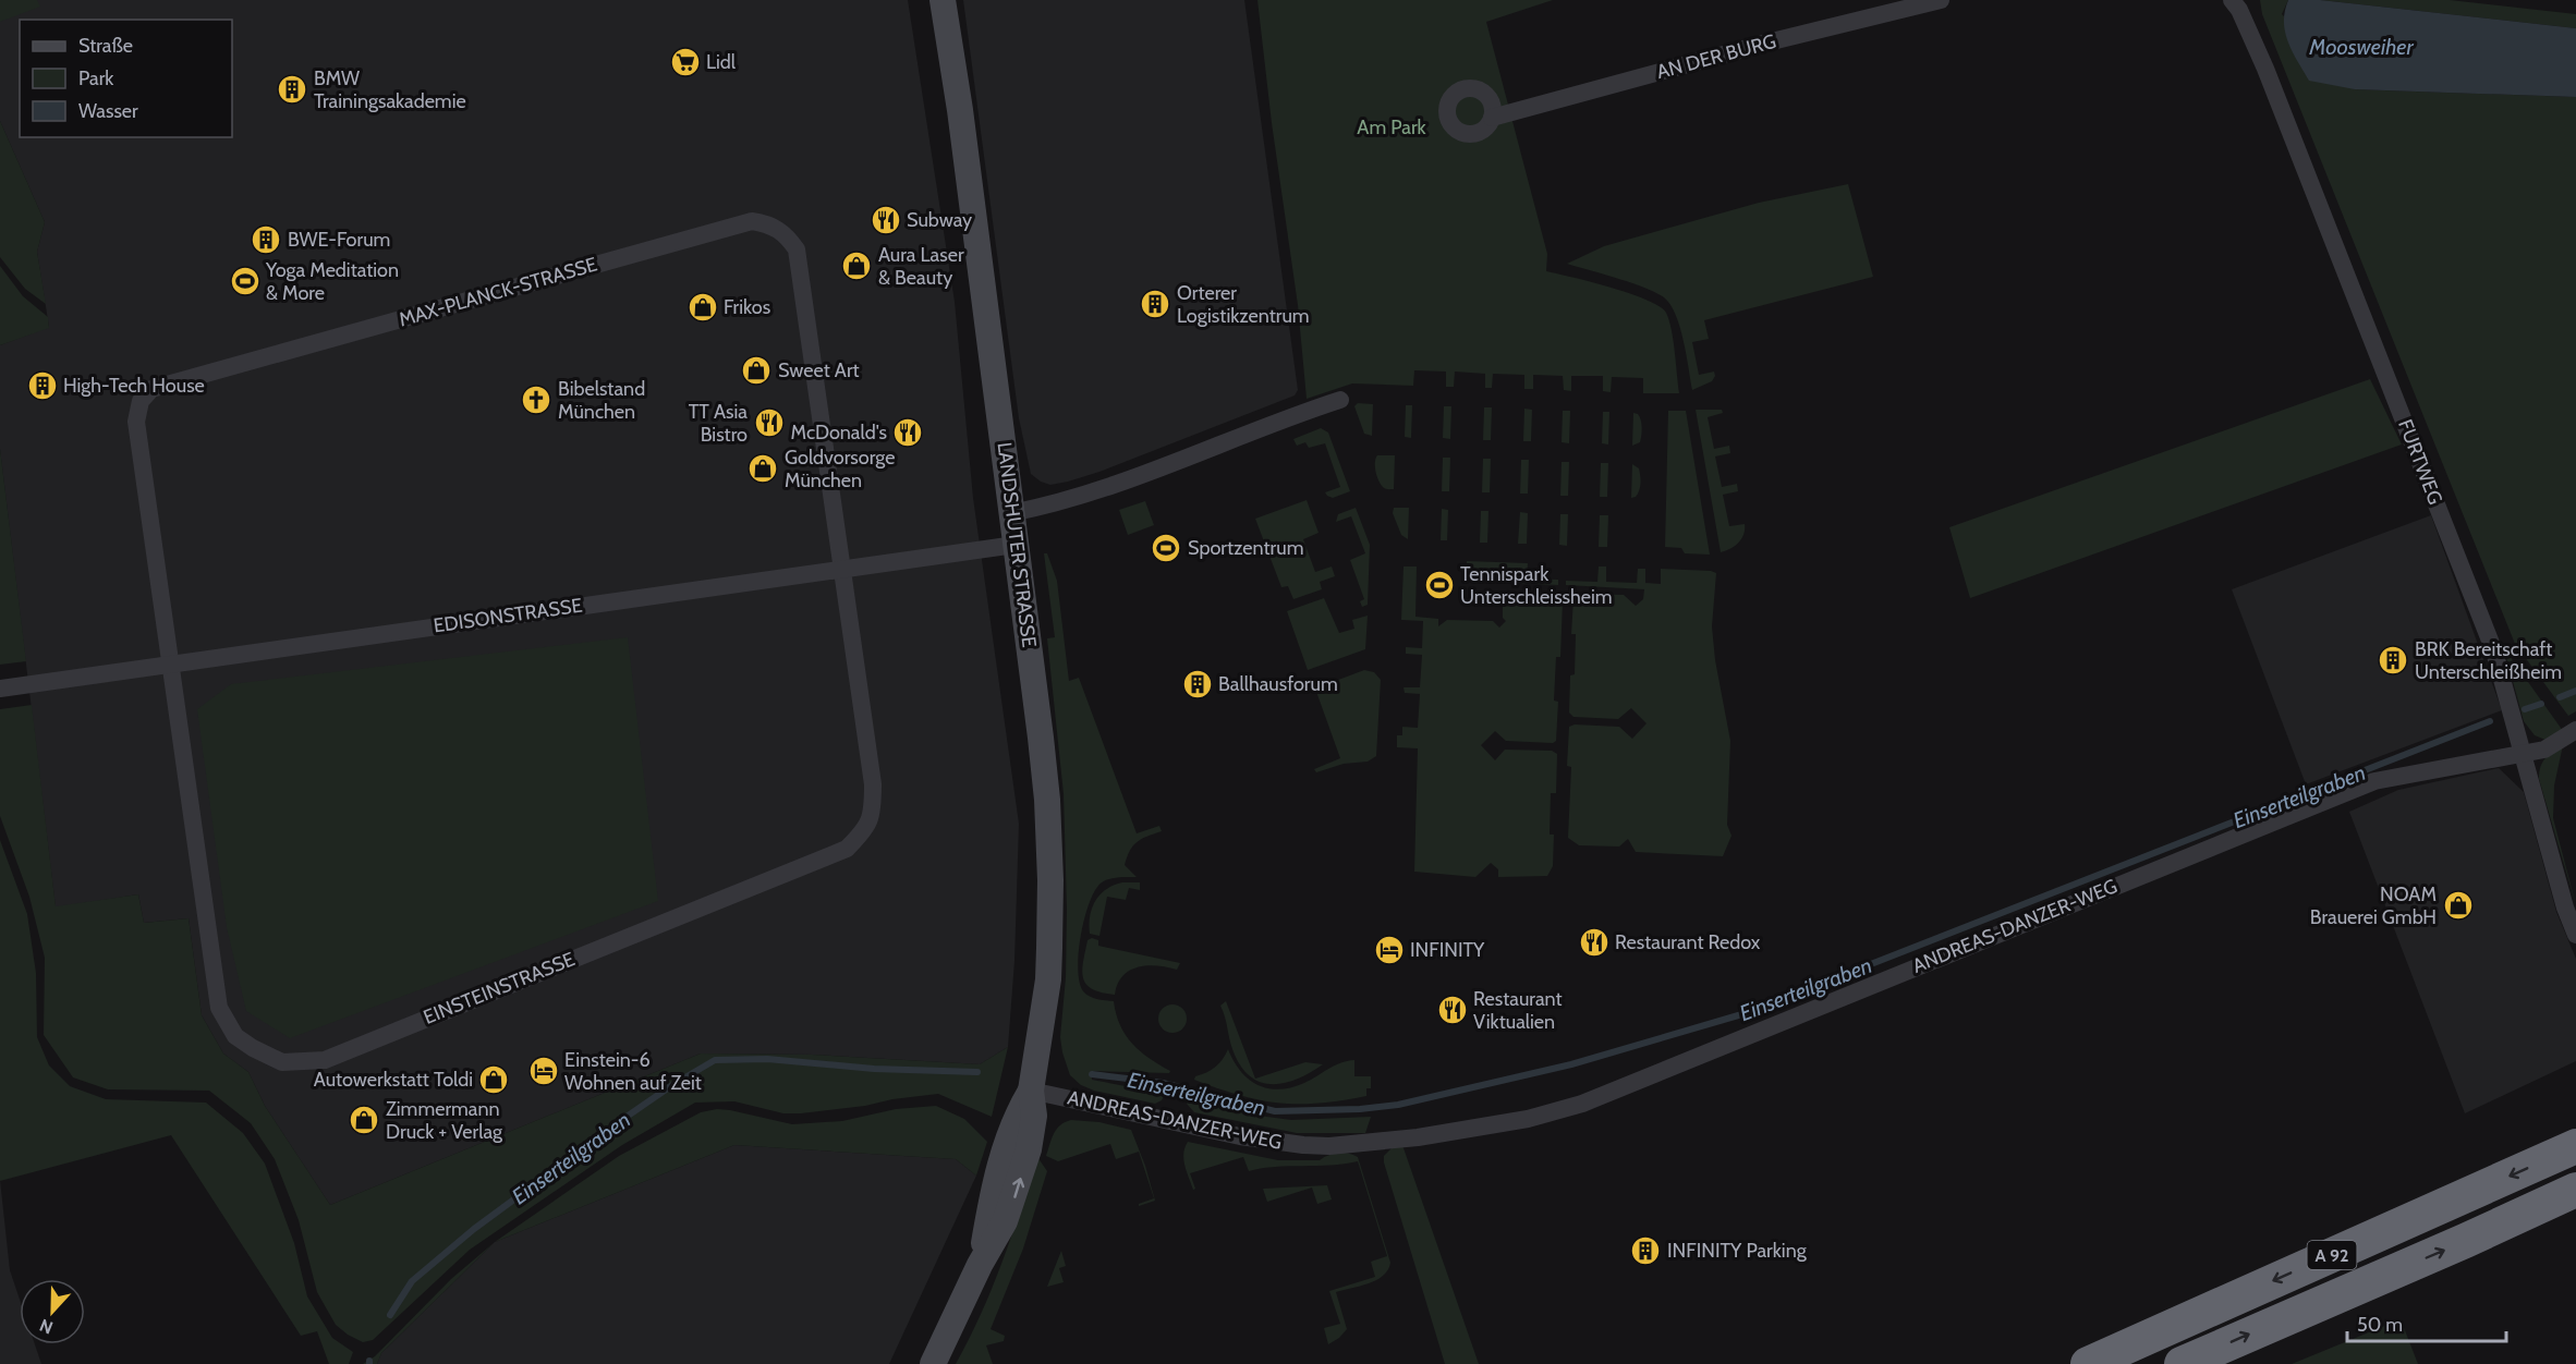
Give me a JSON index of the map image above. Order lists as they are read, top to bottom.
{
  "streets": {
    "highway": ["A 92"],
    "main road": ["LANDSHUTER STRASSE"],
    "street": [
      "AN DER BURG",
      "MAX-PLANCK-STRASSE",
      "FURTWEG",
      "EDISONSTRASSE",
      "ANDREAS-DANZER-WEG",
      "EINSTEINSTRASSE"
    ]
  },
  "crossings": [
    ["MAX-PLANCK-STRASSE", "EDISONSTRASSE"],
    ["MAX-PLANCK-STRASSE", "EINSTEINSTRASSE"],
    ["FURTWEG", "ANDREAS-DANZER-WEG"],
    ["LANDSHUTER STRASSE", "EDISONSTRASSE"],
    ["LANDSHUTER STRASSE", "ANDREAS-DANZER-WEG"],
    ["EDISONSTRASSE", "EINSTEINSTRASSE"]
  ],
  "water": ["Moosweiher", "Einserteilgraben"],
  "parks": ["Am Park"],
  "places": {
    "supermarket": ["Lidl"],
    "building": [
      "BMW Trainingsakademie",
      "BWE-Forum",
      "Orterer Logistikzentrum",
      "High-Tech House",
      "BRK Bereitschaft Unterschleißheim",
      "Ballhausforum",
      "INFINITY Parking"
    ],
    "restaurant": [
      "Subway",
      "TT Asia Bistro",
      "McDonald's",
      "Restaurant Redox",
      "Restaurant Viktualien"
    ],
    "shop": [
      "Aura Laser & Beauty",
      "Frikos",
      "Sweet Art",
      "Goldvorsorge München",
      "NOAM Brauerei GmbH",
      "Autowerkstatt Toldi",
      "Zimmermann Druck + Verlag"
    ],
    "sports": ["Yoga Meditation & More", "Sportzentrum", "Tennispark Unterschleissheim"],
    "church": ["Bibelstand München"],
    "hotel": ["INFINITY", "Einstein-6 Wohnen auf Zeit"]
  },
  "legend": ["Straße", "Park", "Wasser"],
  "scale_bar": "50 m",
  "north": "bottom"
}
